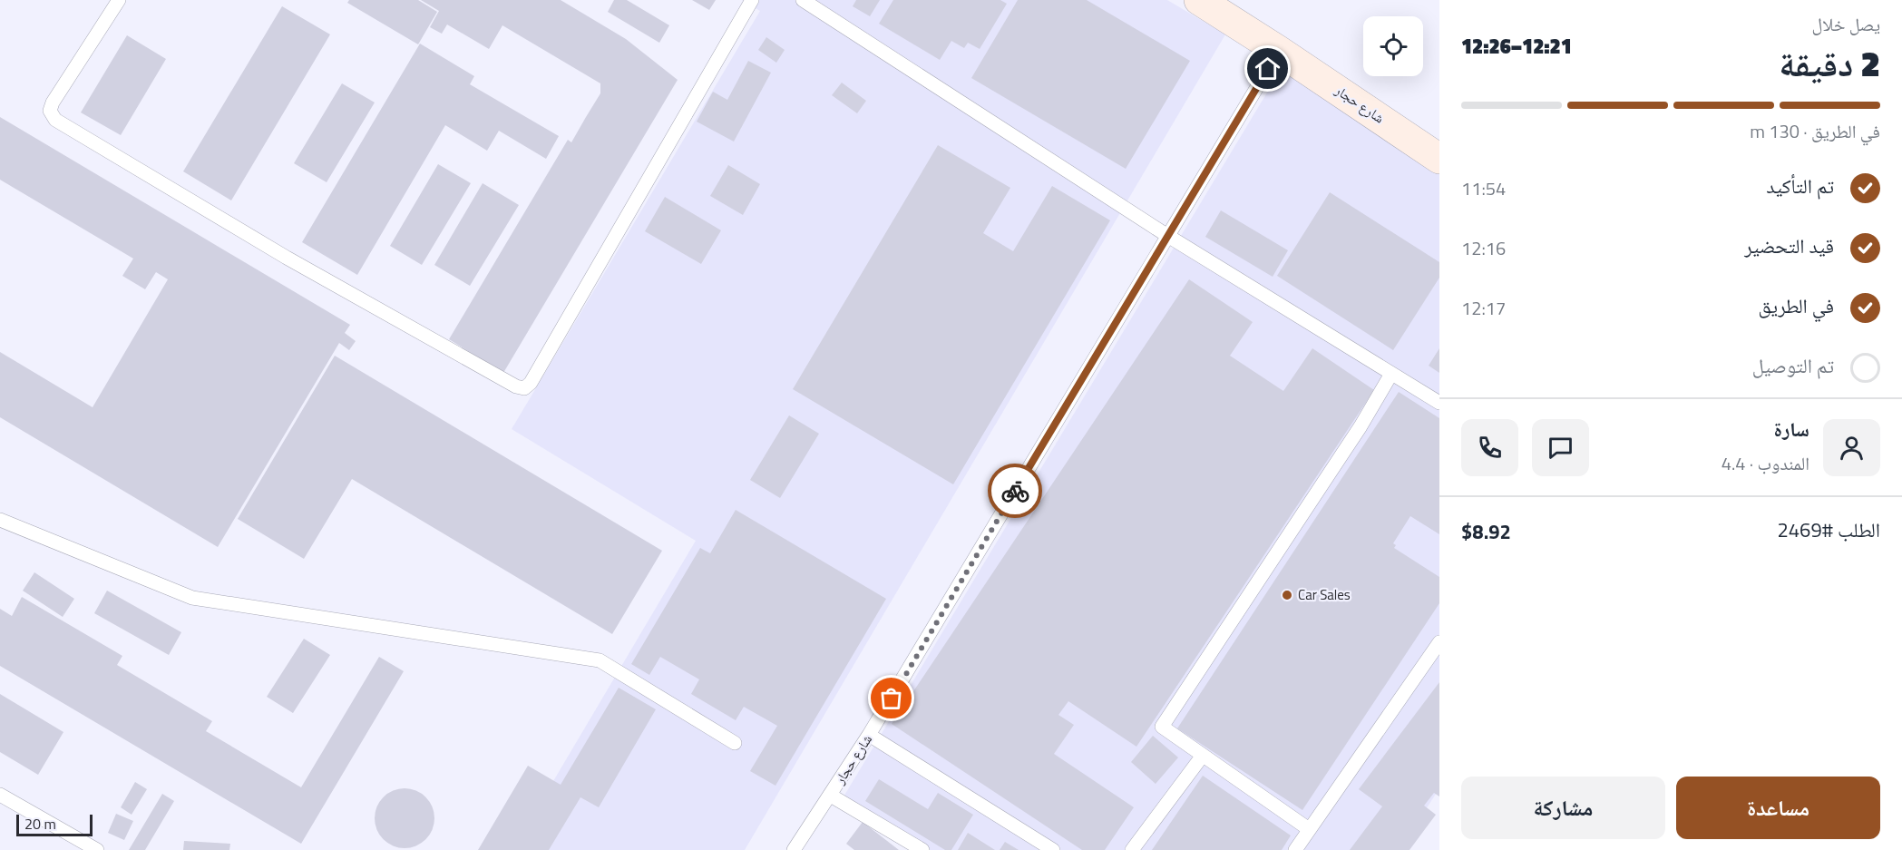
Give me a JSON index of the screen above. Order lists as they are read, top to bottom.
{
  "streets": {
    "street": ["شارع حجار"]
  },
  "places": ["Car Sales"],
  "scale_bar": "20 m",
  "page": {
    "heading": ["2 دقيقة", "يصل خلال", "12:21–12:26"],
    "panel": [
      "سارة",
      "المندوب · 4.4",
      "الطلب #2469",
      "$8.92"
    ],
    "bar": "في الطريق · 130 m",
    "list": [
      ["تم التأكيد", "11:54"],
      ["قيد التحضير", "12:16"],
      ["في الطريق", "12:17"],
      "تم التوصيل"
    ],
    "buttons": ["مساعدة", "مشاركة"],
    "scale": "20 m"
  }
}
